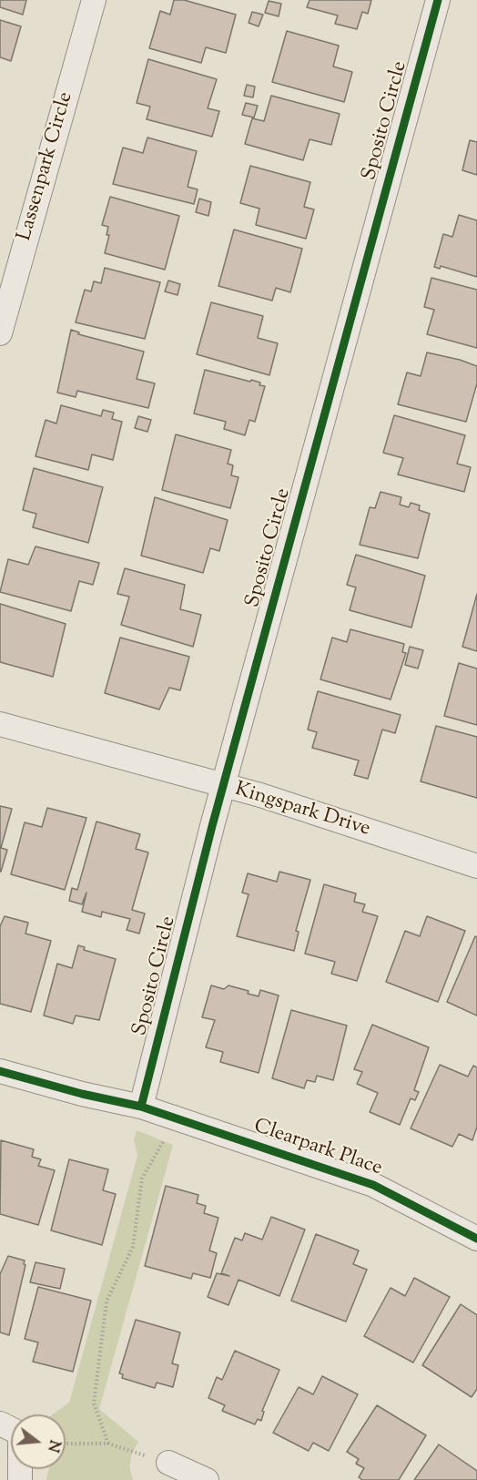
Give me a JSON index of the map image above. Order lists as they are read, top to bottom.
{
  "streets": {
    "street": [
      "Sposito Circle",
      "Lassenpark Circle",
      "Kingspark Drive",
      "Clearpark Place"
    ]
  },
  "crossings": [
    ["Sposito Circle", "Kingspark Drive"],
    ["Sposito Circle", "Clearpark Place"]
  ],
  "north": "right"
}
